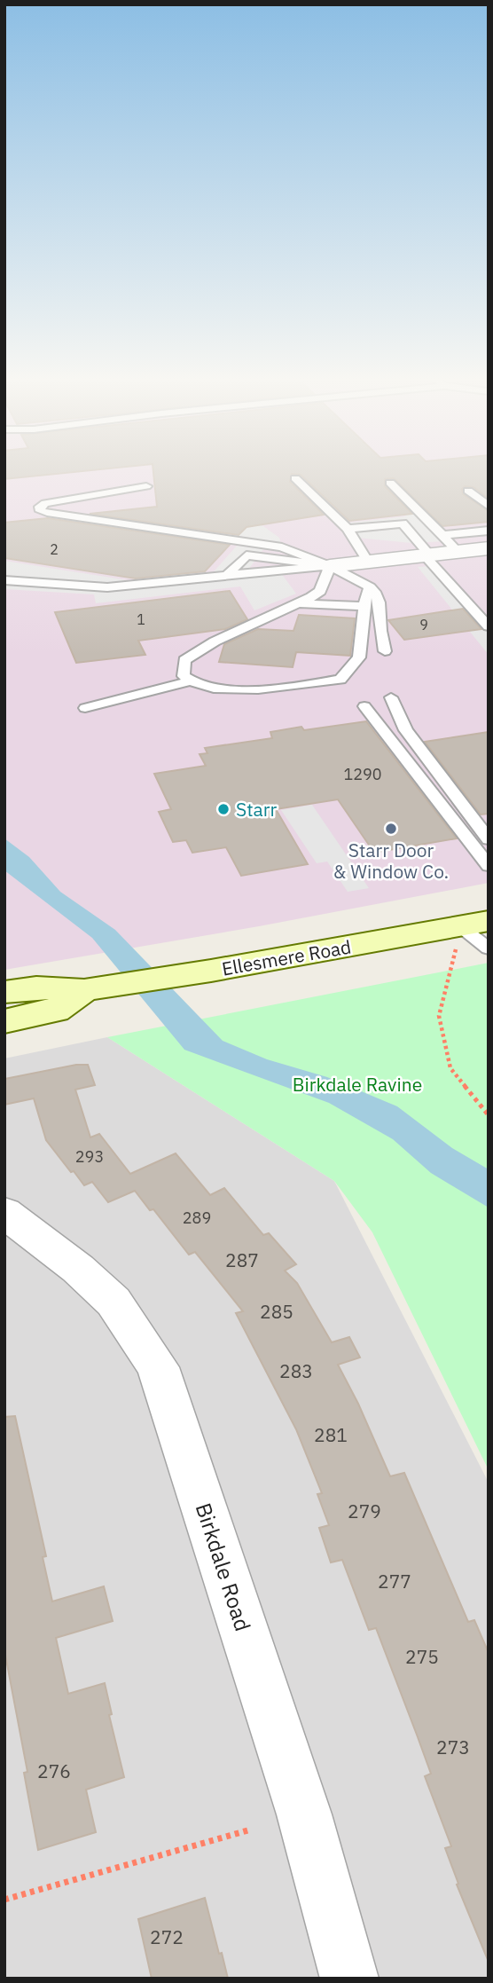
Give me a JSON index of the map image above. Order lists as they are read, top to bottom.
{
  "streets": {
    "main road": ["Ellesmere Road"],
    "street": ["Birkdale Road"]
  },
  "parks": ["Birkdale Ravine"],
  "places": ["Starr", "Starr Door & Window Co."],
  "house_numbers": [
    "2",
    "1",
    "9",
    "1290",
    "293",
    "289",
    "287",
    "285",
    "283",
    "281",
    "279",
    "277",
    "275",
    "273",
    "276",
    "272"
  ]
}
